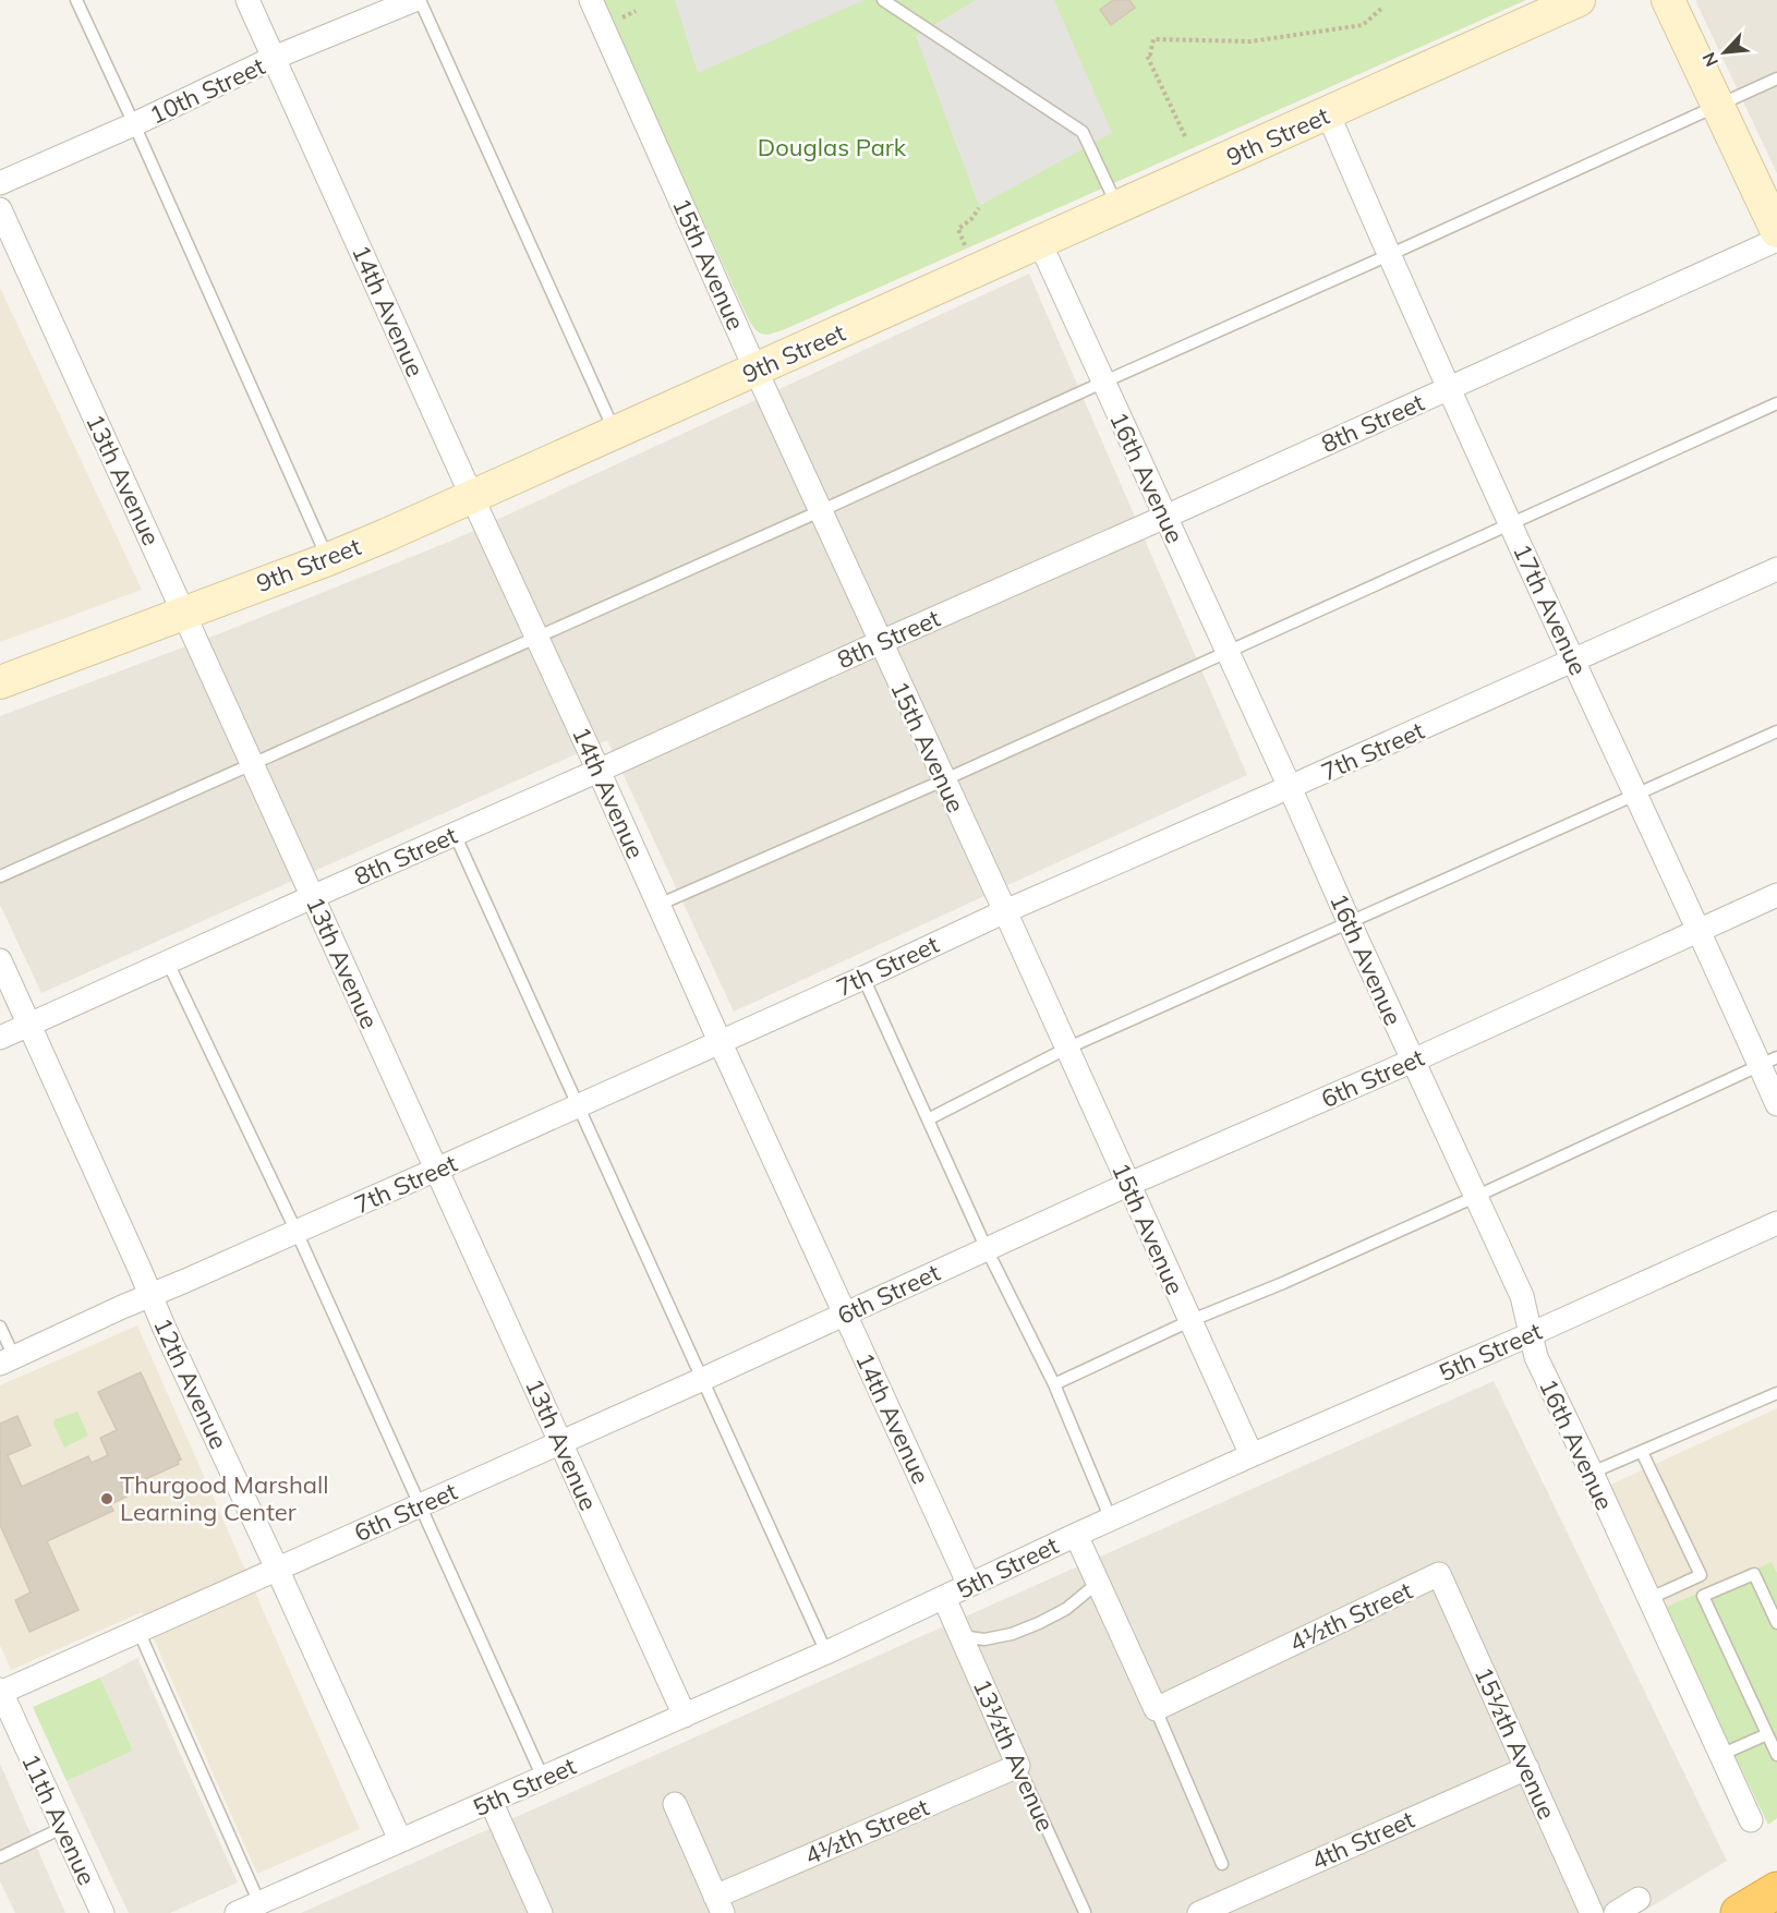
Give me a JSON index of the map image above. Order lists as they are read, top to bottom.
{
  "streets": {
    "street": [
      "10th Street",
      "9th Street",
      "15th Avenue",
      "14th Avenue",
      "8th Street",
      "16th Avenue",
      "13th Avenue",
      "17th Avenue",
      "7th Street",
      "6th Street",
      "5th Street",
      "12th Avenue",
      "4½th Street",
      "15½th Avenue",
      "13½th Avenue",
      "11th Avenue",
      "4th Street"
    ]
  },
  "crossings": [
    ["10th Street", "14th Avenue"],
    ["9th Street", "15th Avenue"],
    ["9th Street", "14th Avenue"],
    ["9th Street", "16th Avenue"],
    ["9th Street", "13th Avenue"],
    ["9th Street", "17th Avenue"],
    ["15th Avenue", "8th Street"],
    ["15th Avenue", "7th Street"],
    ["15th Avenue", "6th Street"],
    ["15th Avenue", "5th Street"],
    ["14th Avenue", "8th Street"],
    ["14th Avenue", "7th Street"],
    ["14th Avenue", "6th Street"],
    ["14th Avenue", "5th Street"],
    ["8th Street", "16th Avenue"],
    ["8th Street", "13th Avenue"],
    ["8th Street", "17th Avenue"],
    ["8th Street", "12th Avenue"],
    ["16th Avenue", "7th Street"],
    ["16th Avenue", "6th Street"],
    ["16th Avenue", "5th Street"],
    ["13th Avenue", "7th Street"],
    ["13th Avenue", "6th Street"],
    ["13th Avenue", "5th Street"],
    ["17th Avenue", "7th Street"],
    ["17th Avenue", "6th Street"],
    ["7th Street", "12th Avenue"],
    ["6th Street", "12th Avenue"],
    ["6th Street", "11th Avenue"],
    ["5th Street", "12th Avenue"],
    ["5th Street", "13½th Avenue"],
    ["4½th Street", "15½th Avenue"],
    ["4½th Street", "13½th Avenue"],
    ["15½th Avenue", "4th Street"]
  ],
  "parks": ["Douglas Park"],
  "places": ["Thurgood Marshall Learning Center"],
  "north": "bottom left"
}
